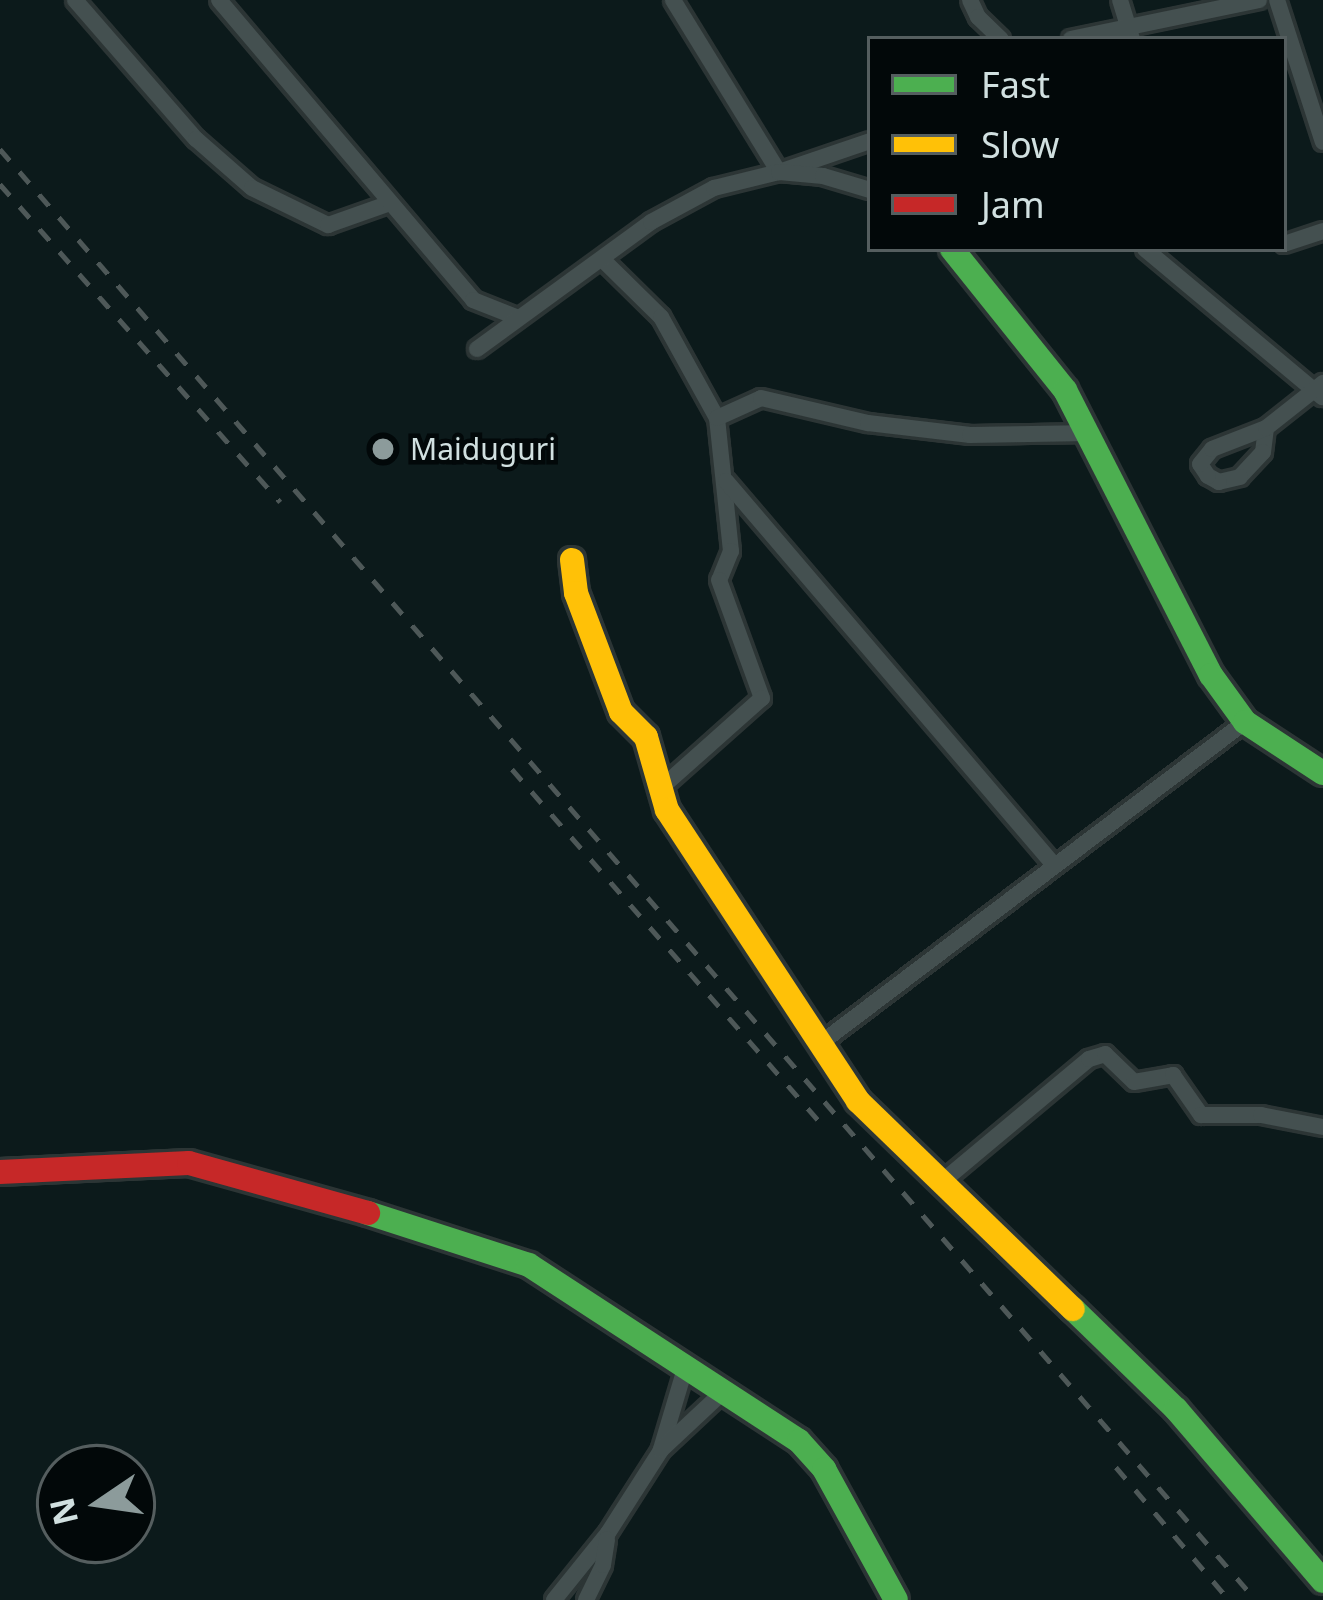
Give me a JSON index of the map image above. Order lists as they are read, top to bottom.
{
  "places": ["Maiduguri"],
  "legend": ["Fast", "Slow", "Jam"],
  "north": "left"
}
